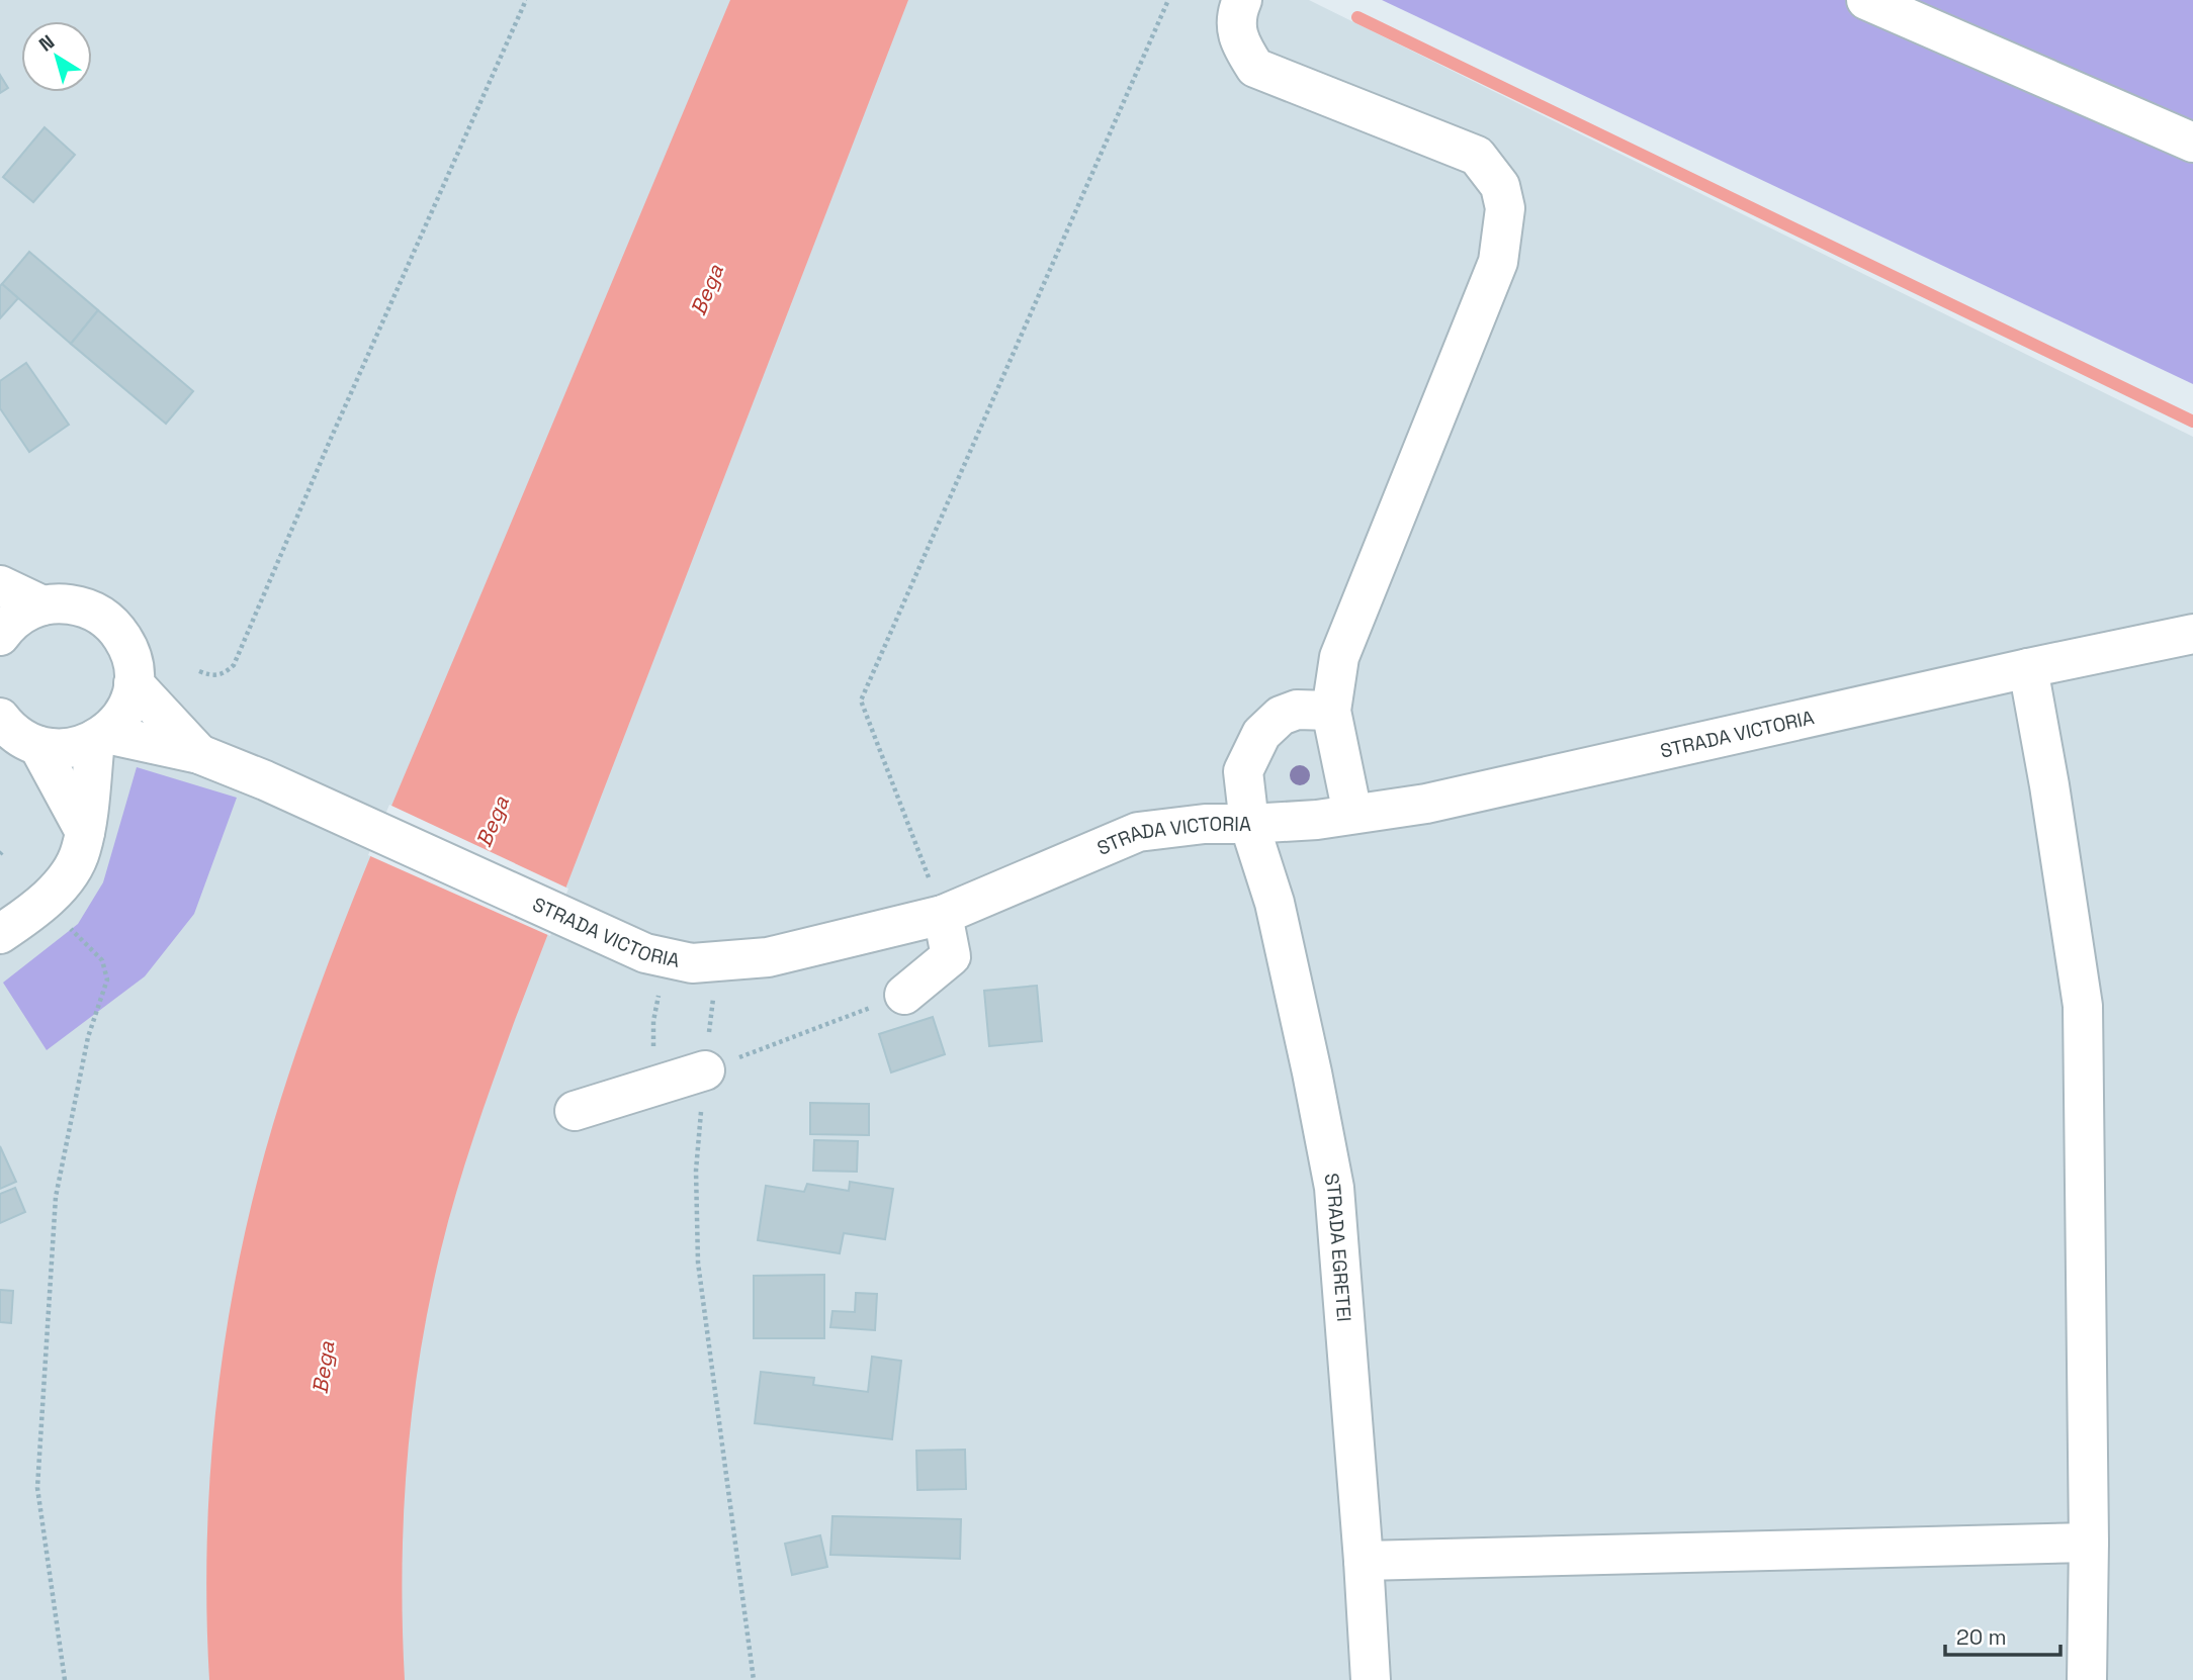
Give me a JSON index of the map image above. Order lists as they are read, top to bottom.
{
  "streets": {
    "street": ["STRADA VICTORIA", "STRADA EGRETEI"]
  },
  "crossings": [
    ["STRADA VICTORIA", "STRADA EGRETEI"]
  ],
  "water": ["Bega"],
  "scale_bar": "20 m",
  "north": "top left"
}
